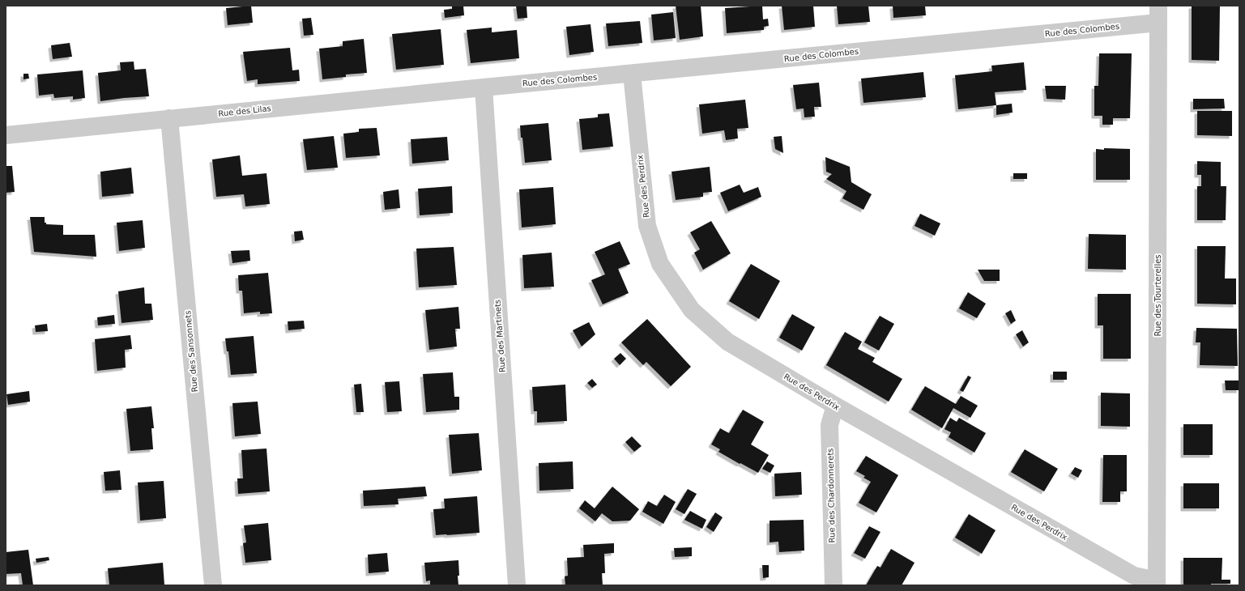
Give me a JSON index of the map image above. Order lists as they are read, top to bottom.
{
  "streets": {
    "street": [
      "Rue des Colombes",
      "Rue des Lilas",
      "Rue des Perdrix",
      "Rue des Tourterelles",
      "Rue des Martinets",
      "Rue des Sansonnets",
      "Rue des Chardonnerets"
    ]
  },
  "crossings": [
    ["Rue des Colombes", "Rue des Lilas"],
    ["Rue des Colombes", "Rue des Perdrix"],
    ["Rue des Colombes", "Rue des Tourterelles"],
    ["Rue des Colombes", "Rue des Martinets"],
    ["Rue des Lilas", "Rue des Martinets"],
    ["Rue des Lilas", "Rue des Sansonnets"],
    ["Rue des Perdrix", "Rue des Tourterelles"],
    ["Rue des Perdrix", "Rue des Chardonnerets"]
  ]
}
